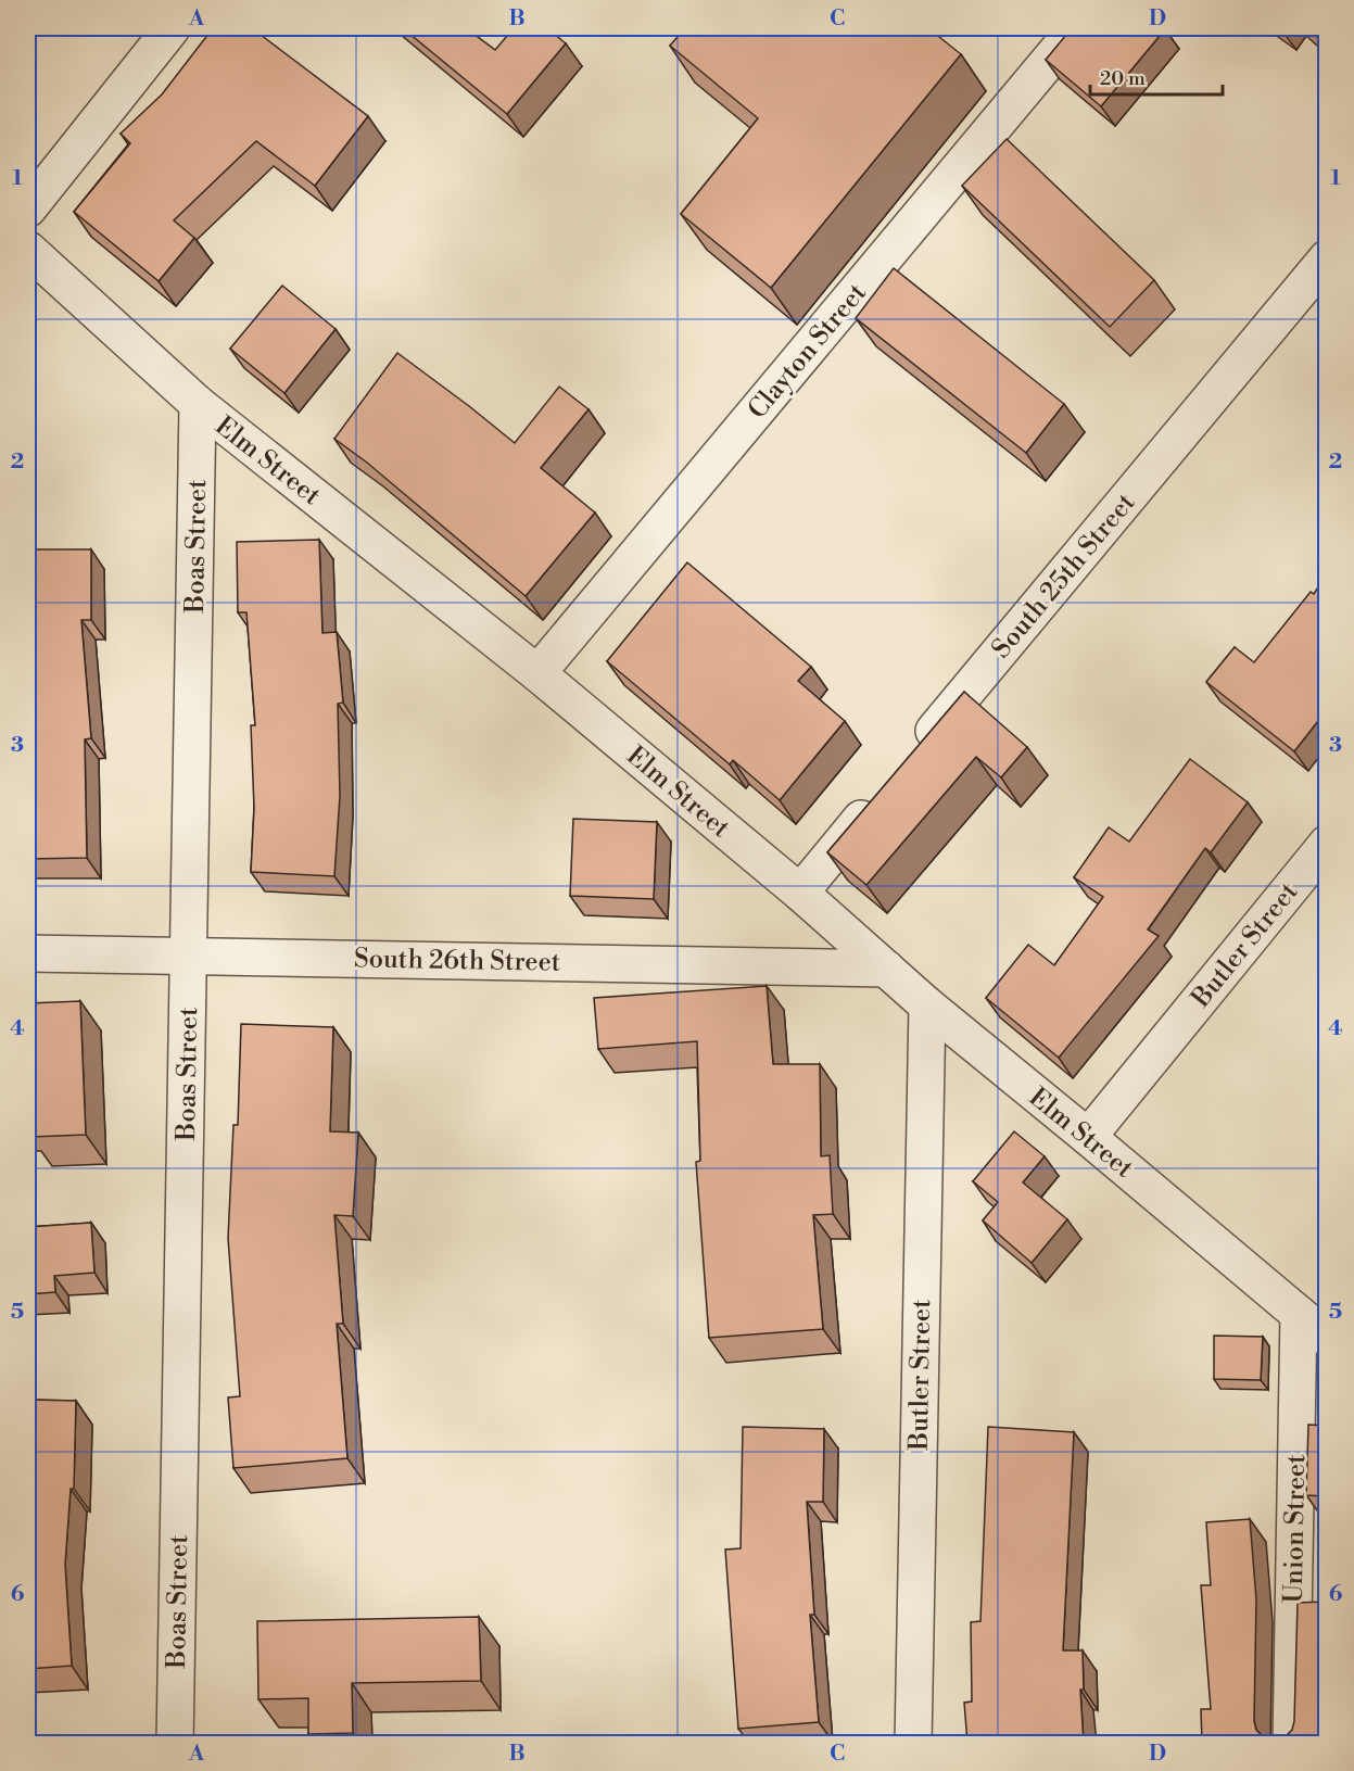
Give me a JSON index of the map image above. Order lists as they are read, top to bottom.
{
  "streets": {
    "street": [
      "Clayton Street",
      "Elm Street",
      "Boas Street",
      "South 25th Street",
      "Butler Street",
      "South 26th Street",
      "Union Street"
    ]
  },
  "crossings": [
    ["Clayton Street", "Elm Street"],
    ["Elm Street", "Boas Street"],
    ["Elm Street", "Butler Street"],
    ["Elm Street", "South 26th Street"],
    ["Elm Street", "Union Street"],
    ["Boas Street", "South 26th Street"]
  ],
  "scale_bar": "20 m",
  "grid": {
    "columns": [
      "A",
      "B",
      "C",
      "D"
    ],
    "rows": [
      "1",
      "2",
      "3",
      "4",
      "5",
      "6"
    ]
  }
}
